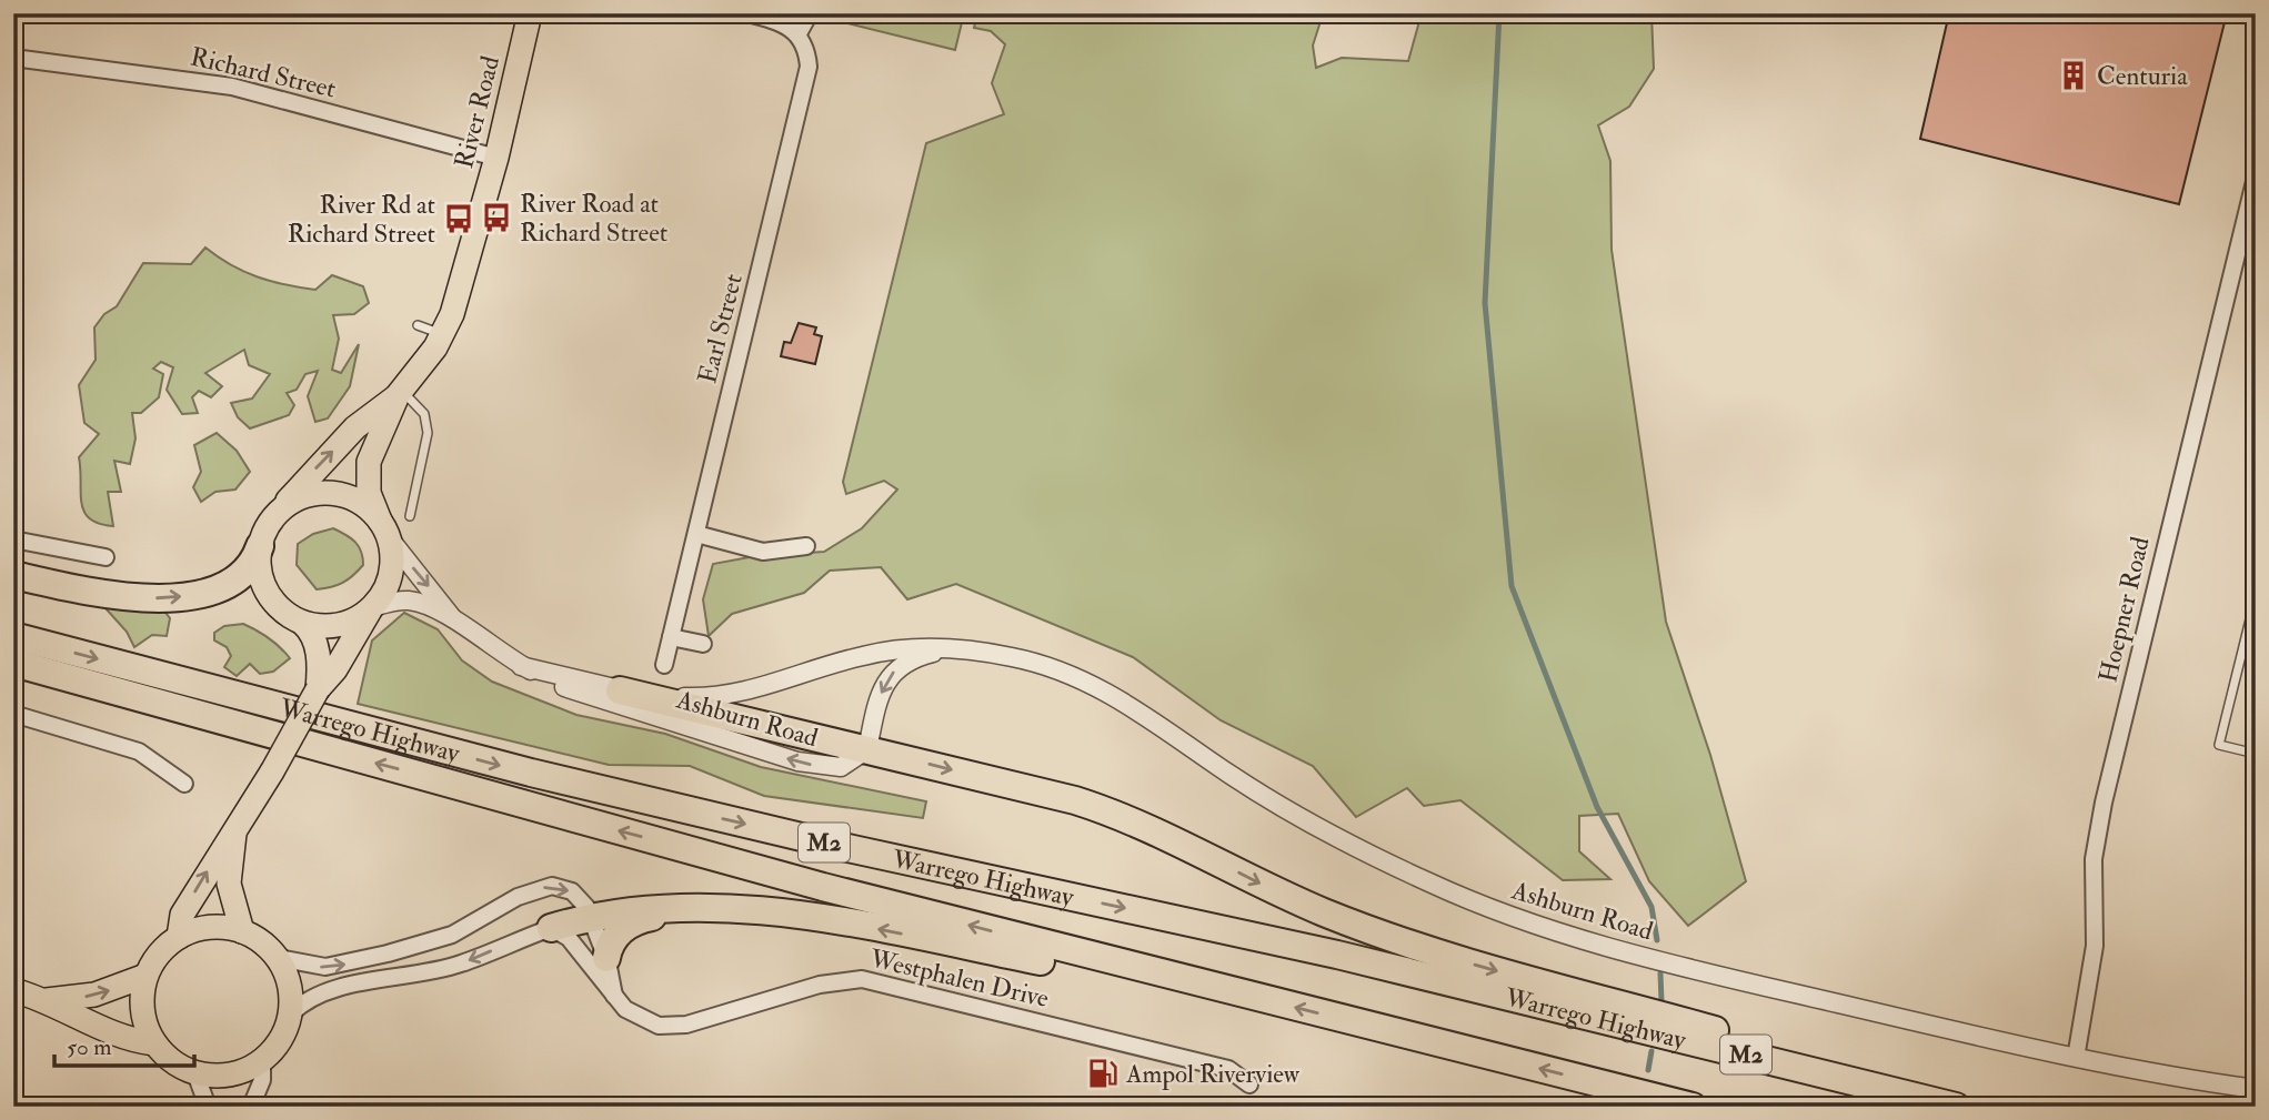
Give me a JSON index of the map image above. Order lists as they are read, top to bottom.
{
  "streets": {
    "highway": ["Warrego Highway", "M2"],
    "main road": ["River Road"],
    "street": [
      "Richard Street",
      "Earl Street",
      "Hoepner Road",
      "Ashburn Road",
      "Westphalen Drive"
    ]
  },
  "crossings": [
    ["Richard Street", "River Road"],
    ["River Road", "Ashburn Road"],
    ["Hoepner Road", "Ashburn Road"]
  ],
  "places": {
    "building": ["Centuria"],
    "bus stop": ["River Road at Richard Street", "River Rd at Richard Street"],
    "fuel station": ["Ampol Riverview"]
  },
  "scale_bar": "50 m"
}
